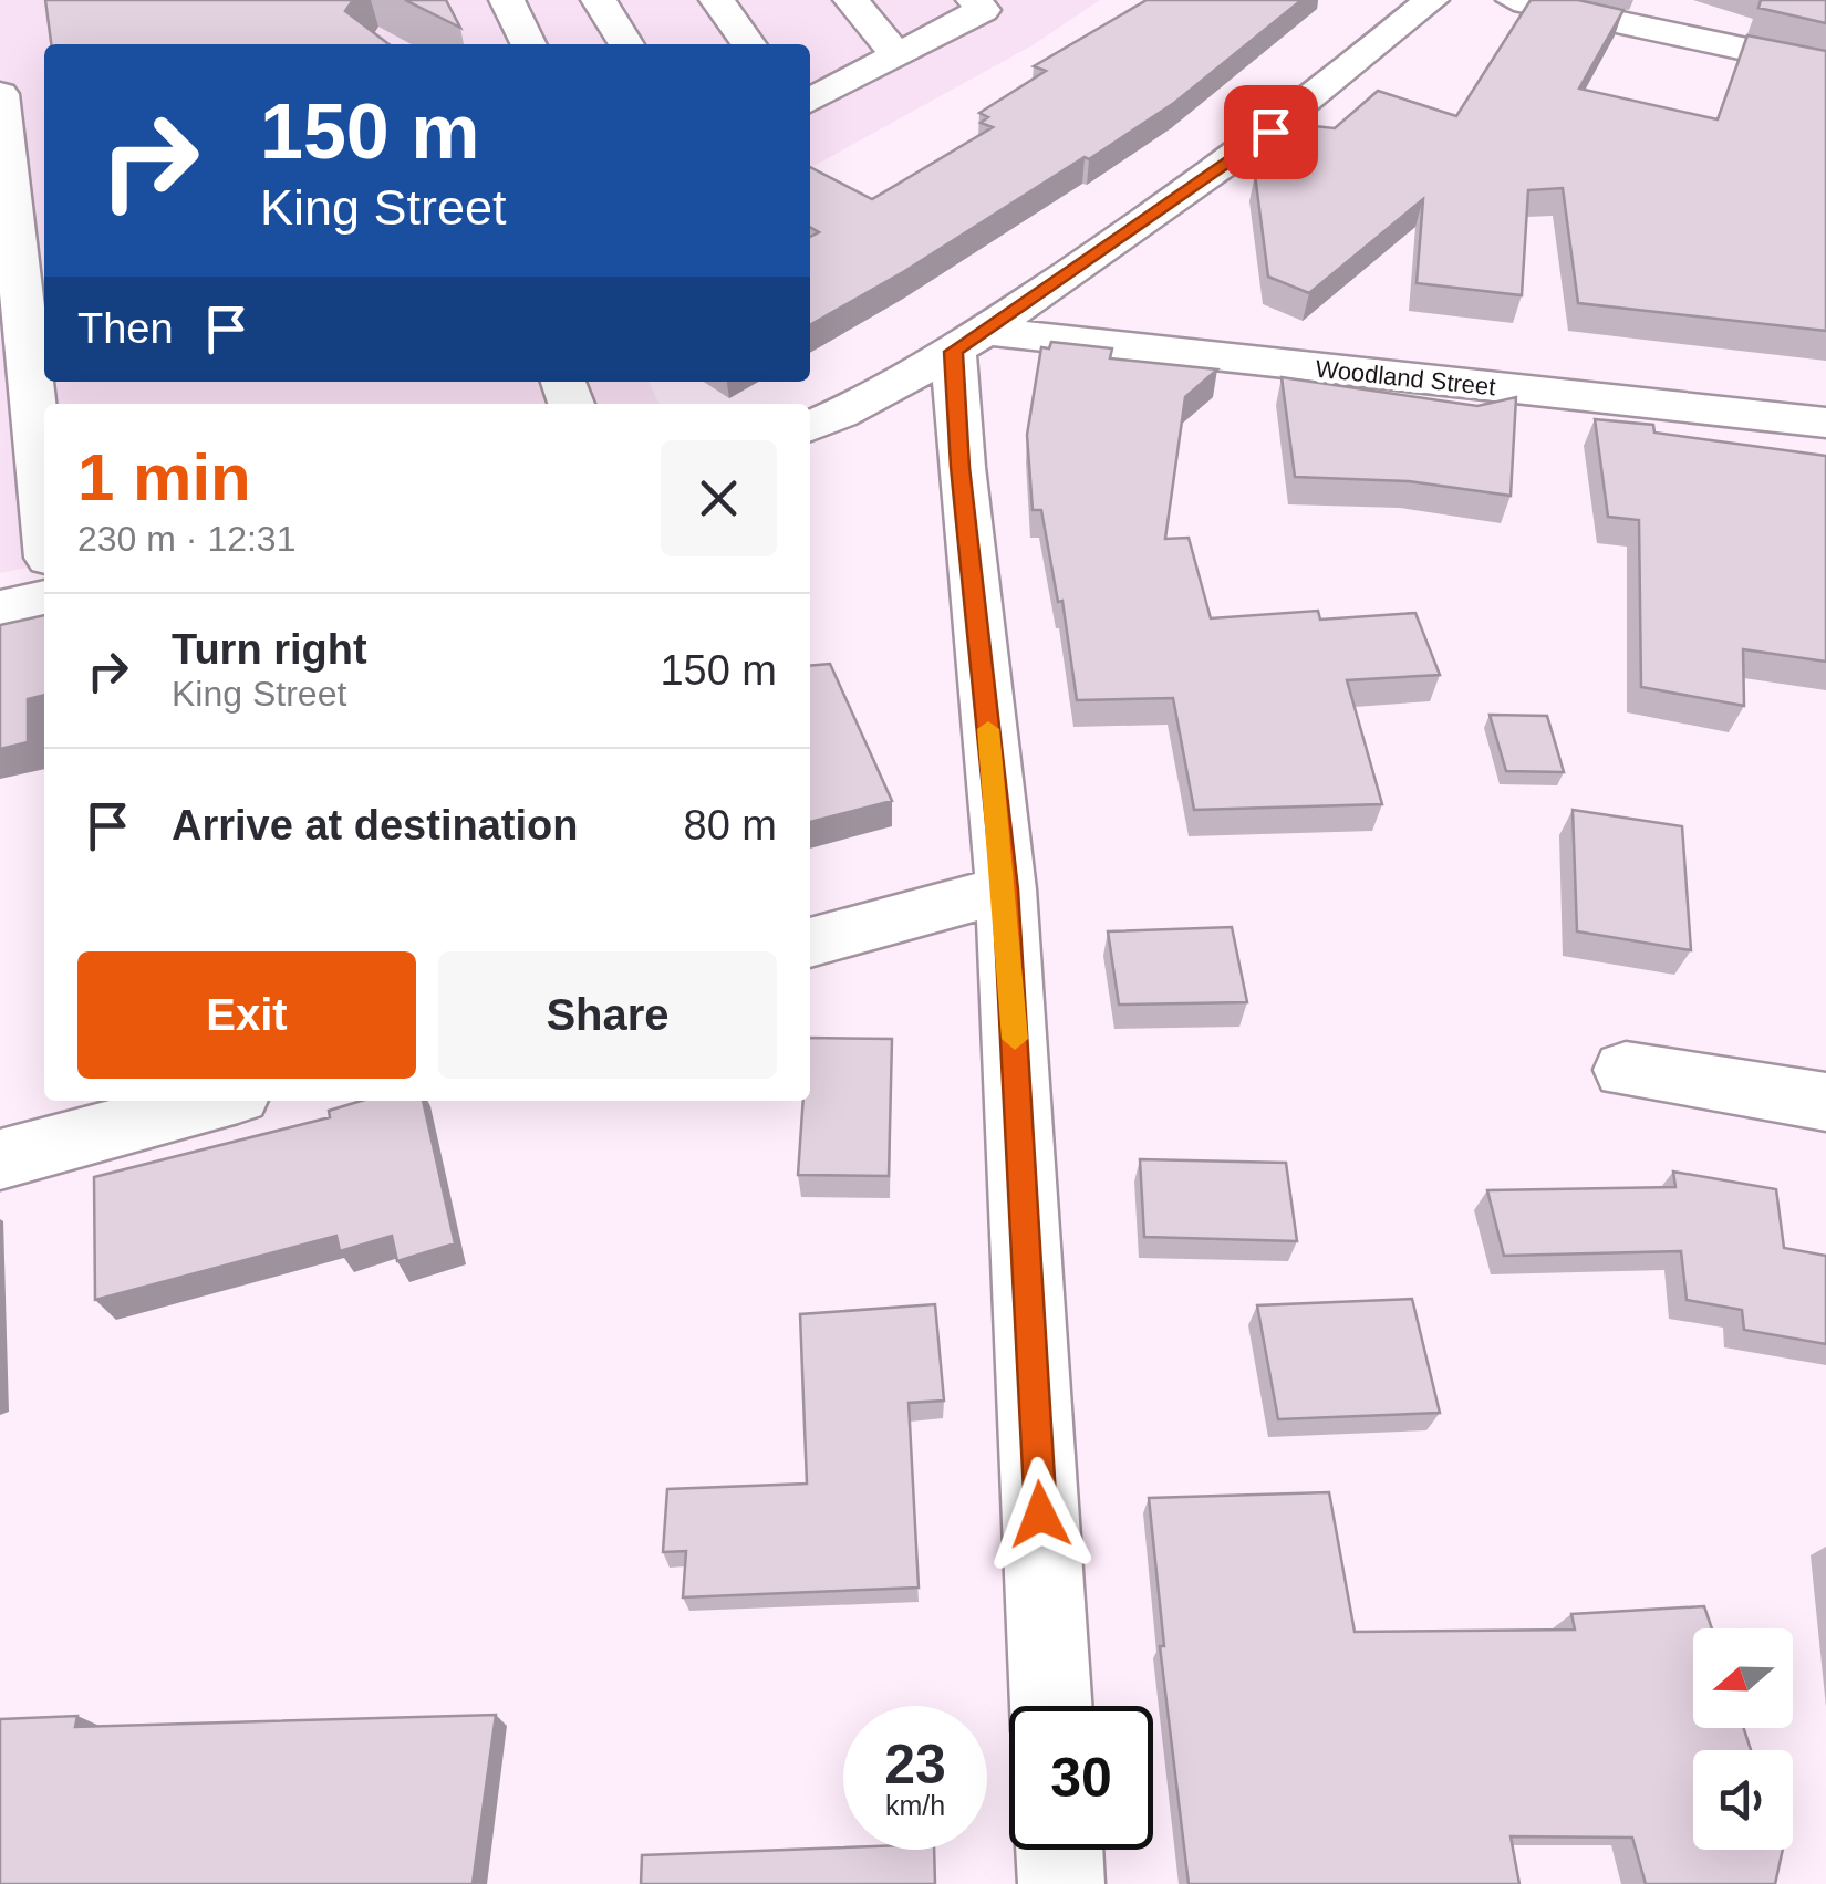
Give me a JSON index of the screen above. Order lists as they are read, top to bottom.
{
  "streets": {
    "street": ["Woodland Street"]
  },
  "north": "left",
  "page": {
    "turn": ["150 m", "King Street"],
    "then": "Then",
    "heading": ["1 min", "230 m · 12:31"],
    "list": [
      {
        "name": "Turn right",
        "note": "King Street",
        "value": "150 m"
      },
      {
        "name": "Arrive at destination",
        "value": "80 m"
      }
    ],
    "buttons": ["Exit", "Share"],
    "speed": "23 km/h",
    "limit": "30"
  }
}
